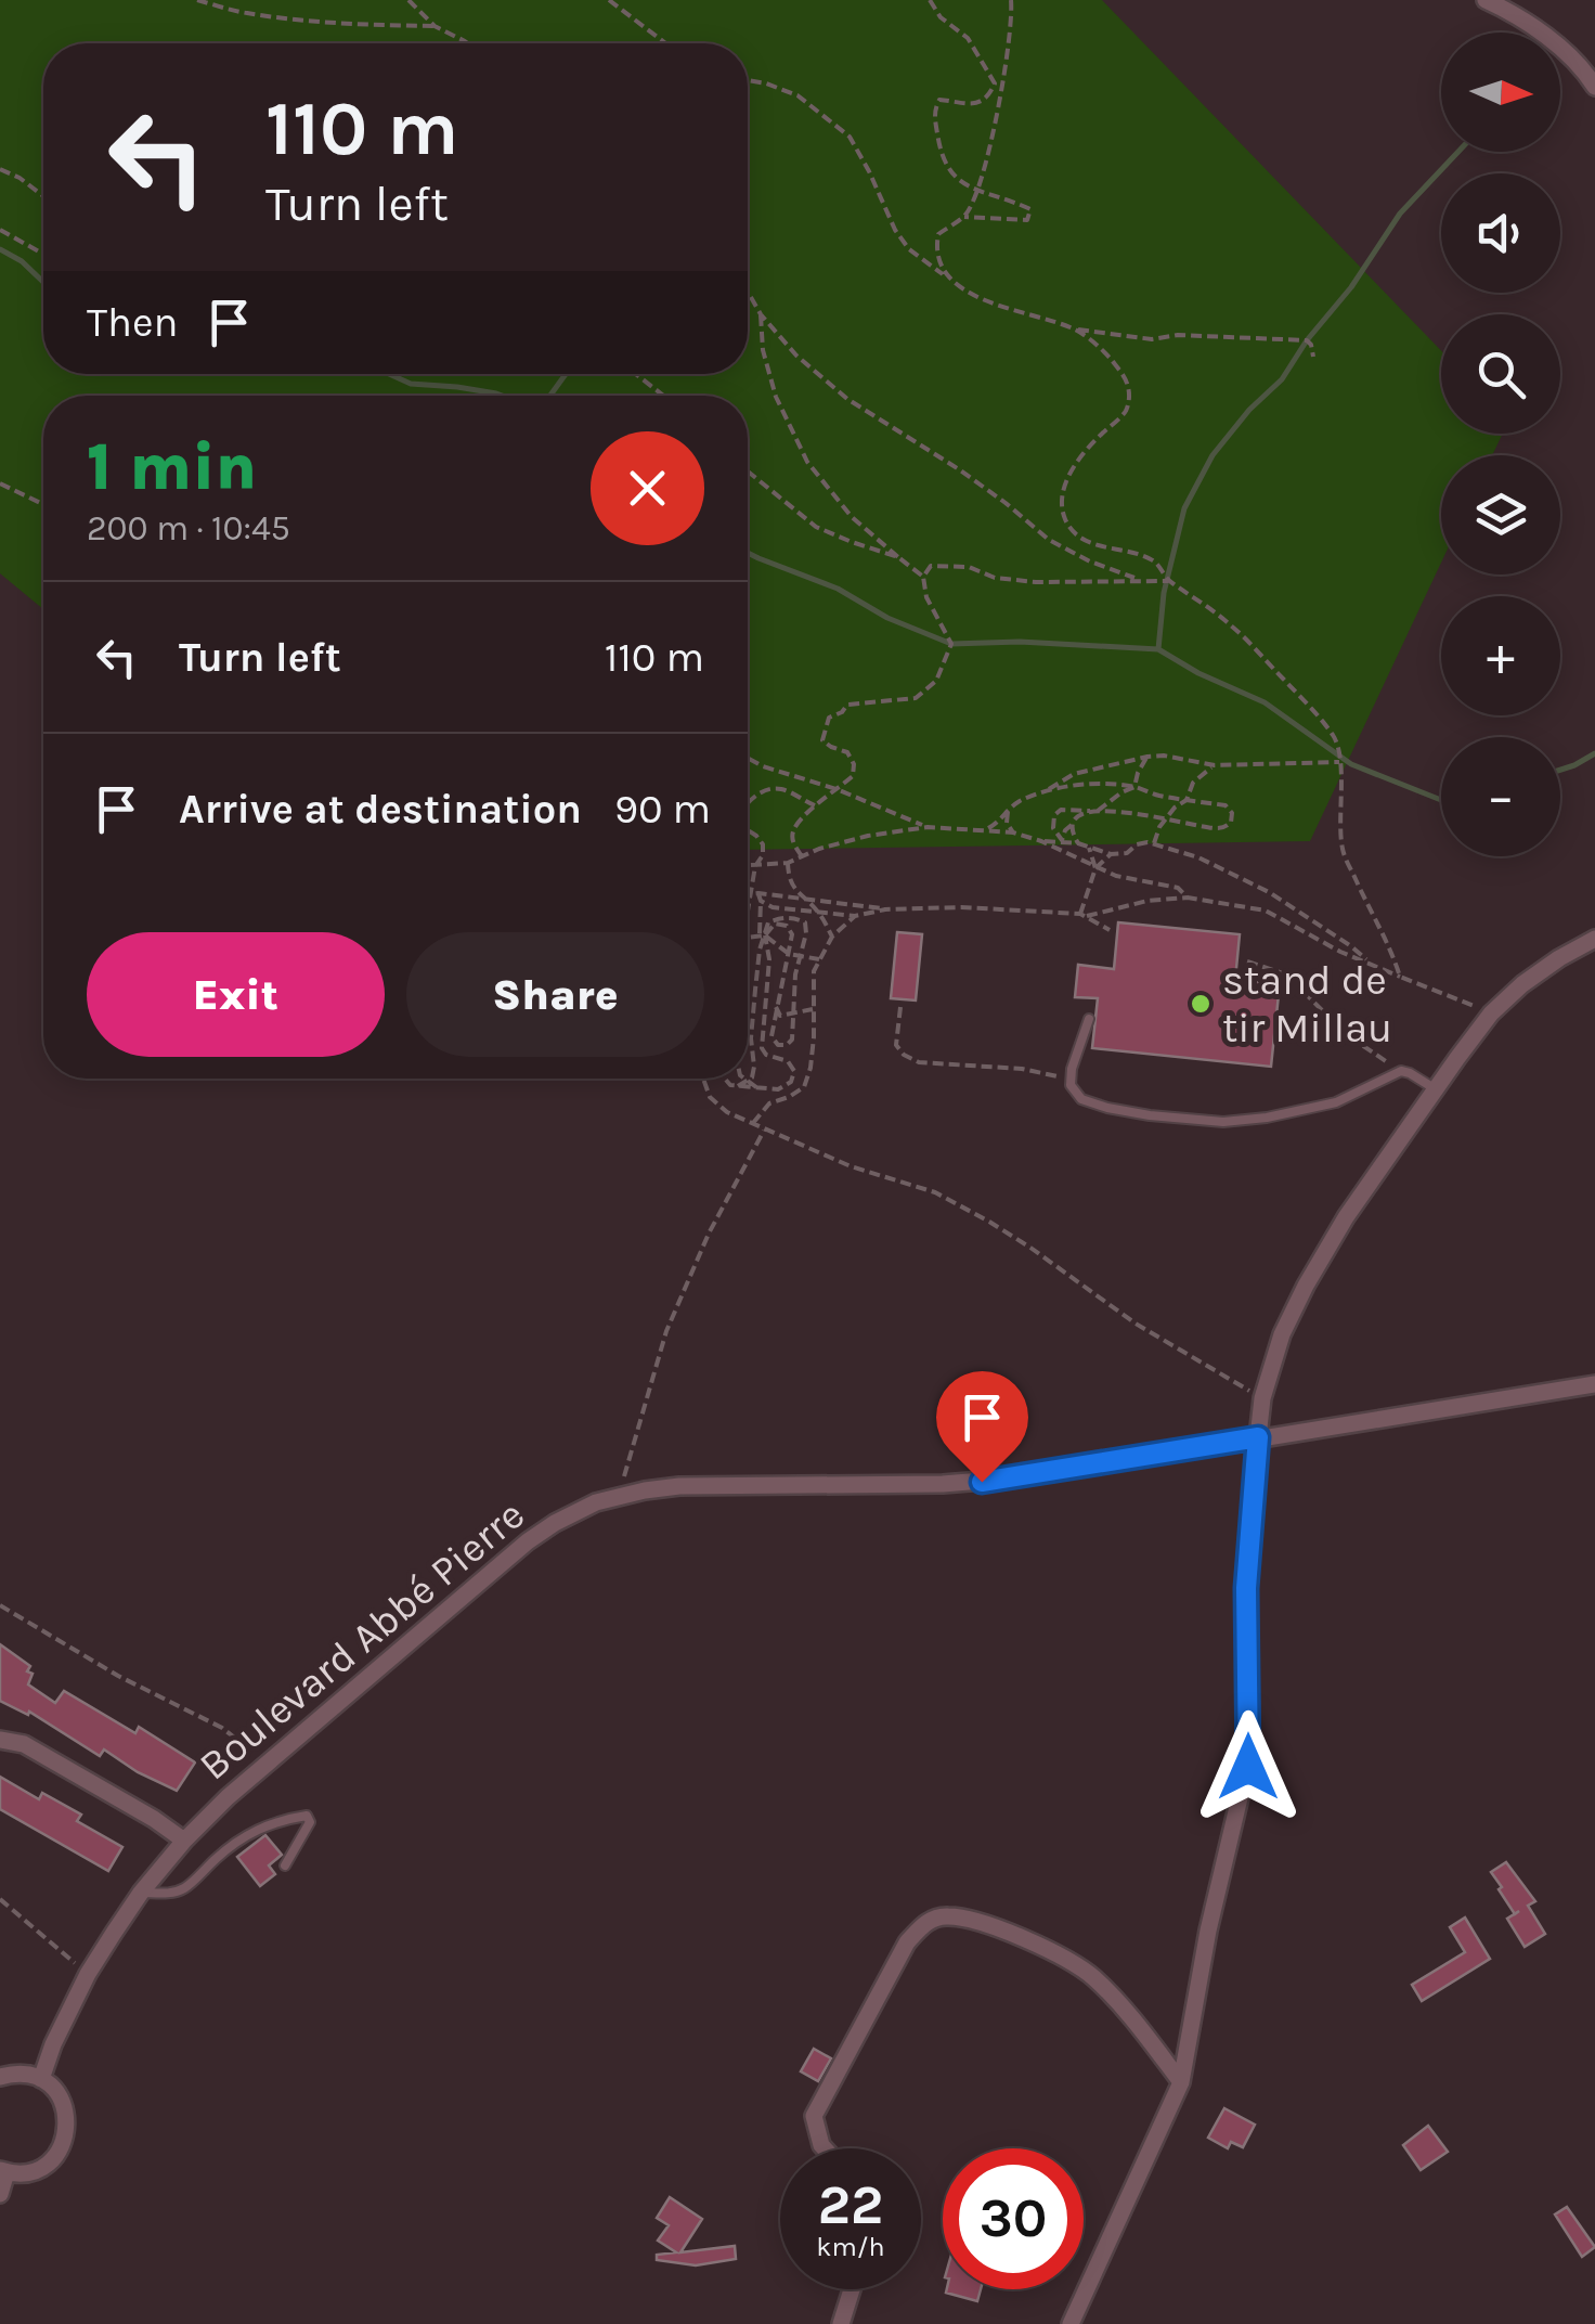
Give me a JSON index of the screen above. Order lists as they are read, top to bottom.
{
  "streets": {
    "street": ["Boulevard Abbé Pierre"]
  },
  "places": ["stand de tir Millau"],
  "north": "right",
  "page": {
    "map_buttons": ["+", "−"],
    "turn": ["110 m", "Turn left"],
    "then": "Then",
    "heading": ["1 min", "200 m · 10:45"],
    "list": [
      {
        "name": "Turn left",
        "value": "110 m"
      },
      {
        "name": "Arrive at destination",
        "value": "90 m"
      }
    ],
    "buttons": ["Exit", "Share"],
    "speed": "22 km/h",
    "limit": "30"
  }
}
